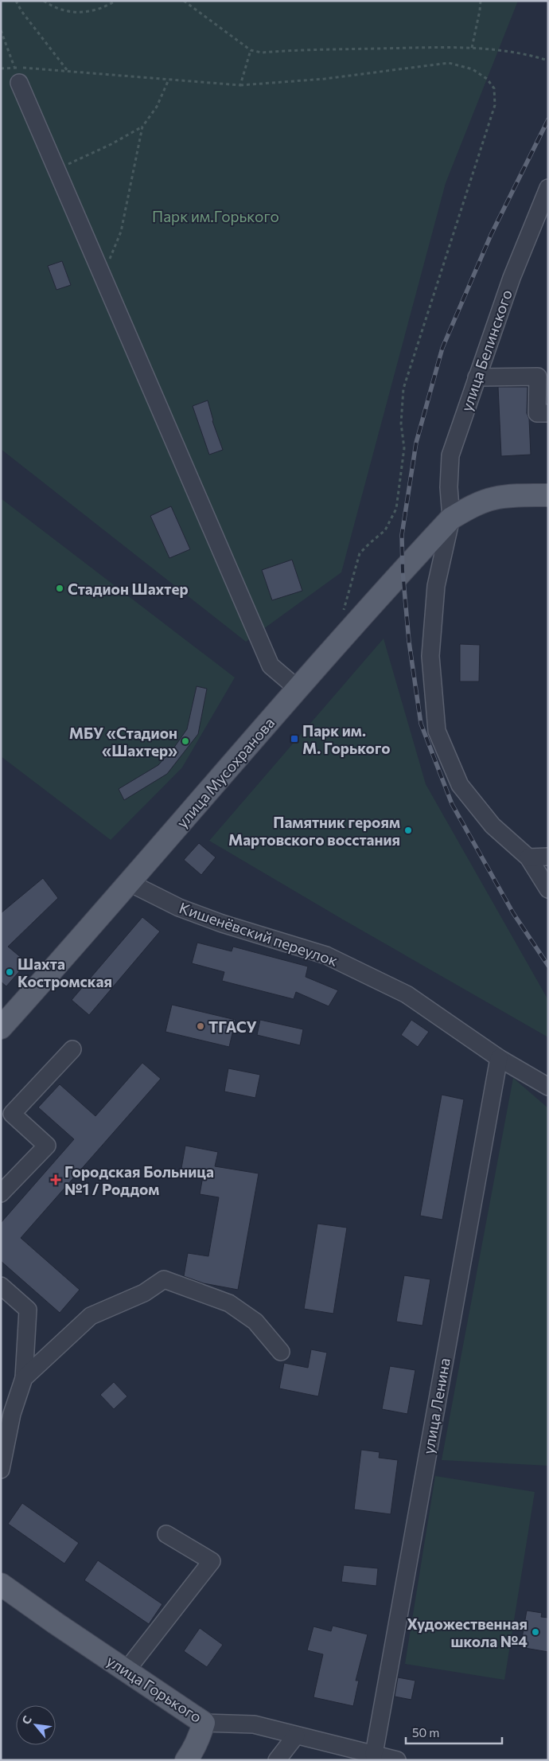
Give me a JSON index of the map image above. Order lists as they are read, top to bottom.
{
  "streets": {
    "main road": ["улица Мусохранова", "улица Горького"],
    "street": ["улица Белинского", "Кишенёвский переулок", "улица Ленина"]
  },
  "crossings": [
    ["улица Белинского", "улица Мусохранова"],
    ["улица Мусохранова", "Кишенёвский переулок"],
    ["Кишенёвский переулок", "улица Ленина"],
    ["улица Ленина", "улица Горького"]
  ],
  "parks": ["Парк им.Горького"],
  "places": {
    "other": [
      "Стадион Шахтер",
      "МБУ «Стадион «Шахтер»",
      "Памятник героям Мартовского восстания",
      "Шахта Костромская",
      "ТГАСУ",
      "Художественная школа №4"
    ],
    "transit": ["Парк им. М. Горького"],
    "health": ["Городская Больница №1 / Роддом"]
  },
  "scale_bar": "50 m",
  "north": "top left"
}
